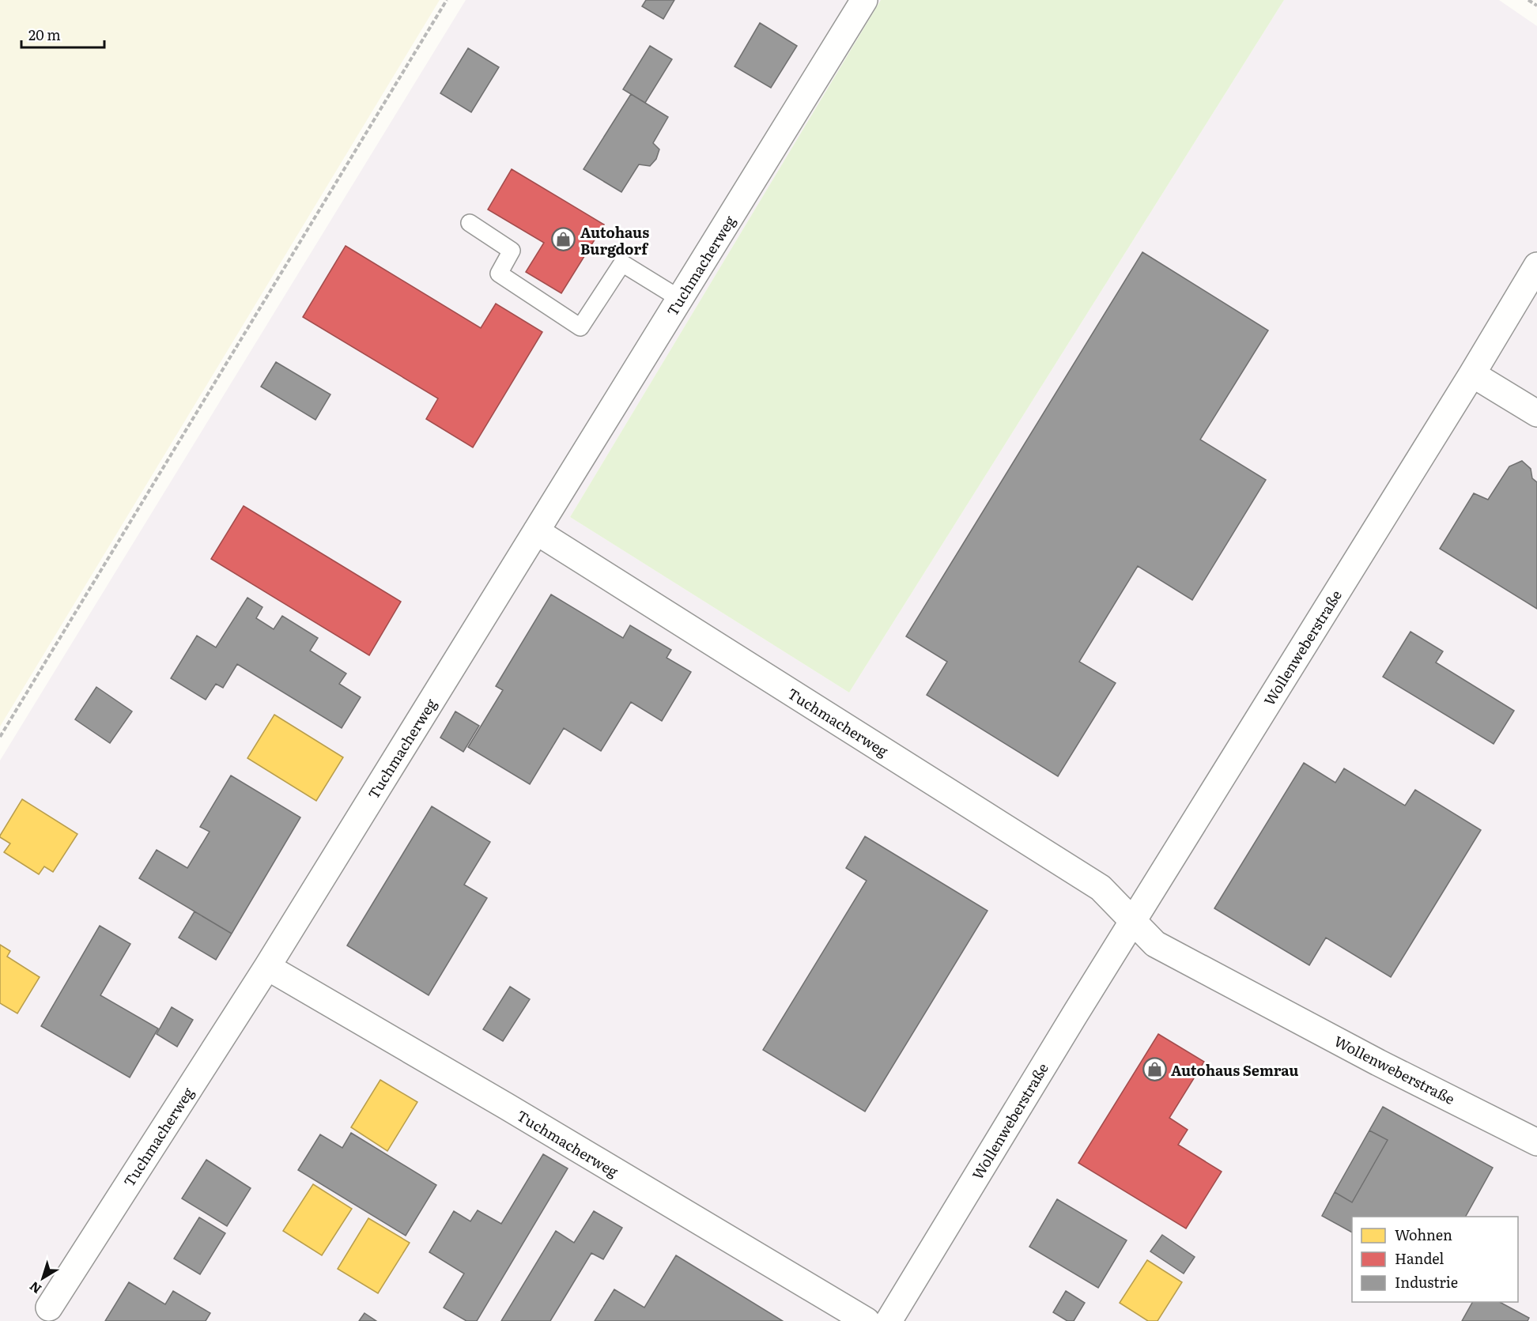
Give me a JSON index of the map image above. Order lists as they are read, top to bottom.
{
  "streets": {
    "street": ["Tuchmacherweg", "Wollenweberstraße"]
  },
  "crossings": [
    ["Tuchmacherweg", "Wollenweberstraße"]
  ],
  "places": {
    "shop": ["Autohaus Burgdorf", "Autohaus Semrau"]
  },
  "legend": ["Wohnen", "Handel", "Industrie"],
  "scale_bar": "20 m",
  "north": "bottom left"
}
